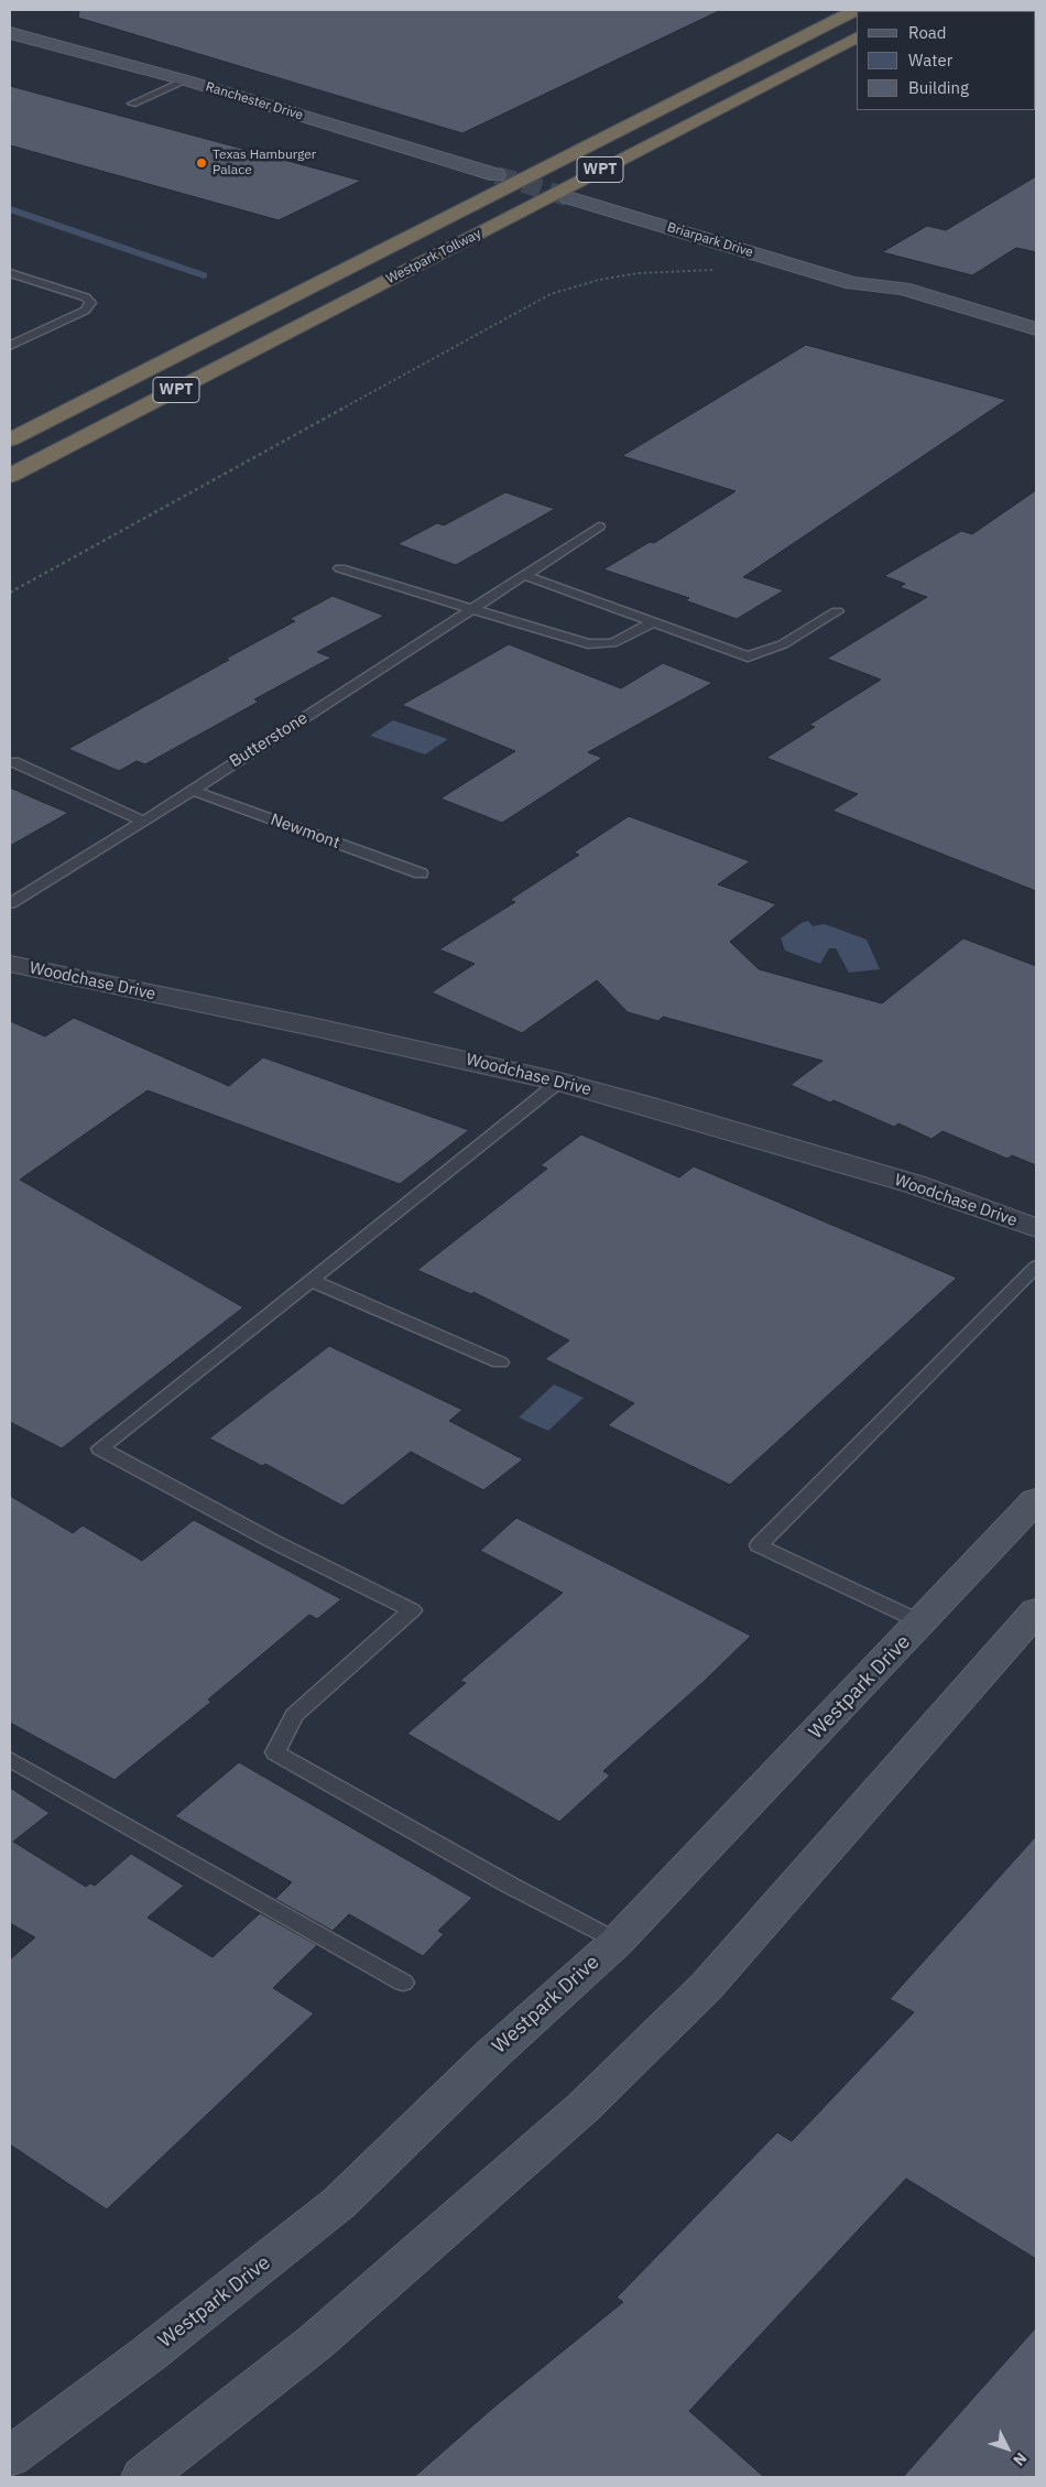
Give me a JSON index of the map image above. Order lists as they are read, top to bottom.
{
  "streets": {
    "highway": ["WPT", "Westpark Tollway"],
    "main road": ["Ranchester Drive", "Briarpark Drive", "Westpark Drive"],
    "street": ["Woodchase Drive"],
    "lane": ["Butterstone", "Newmont"]
  },
  "crossings": [
    ["Butterstone", "Newmont"]
  ],
  "places": ["Texas Hamburger Palace"],
  "legend": ["Road", "Water", "Building"],
  "north": "bottom right"
}
